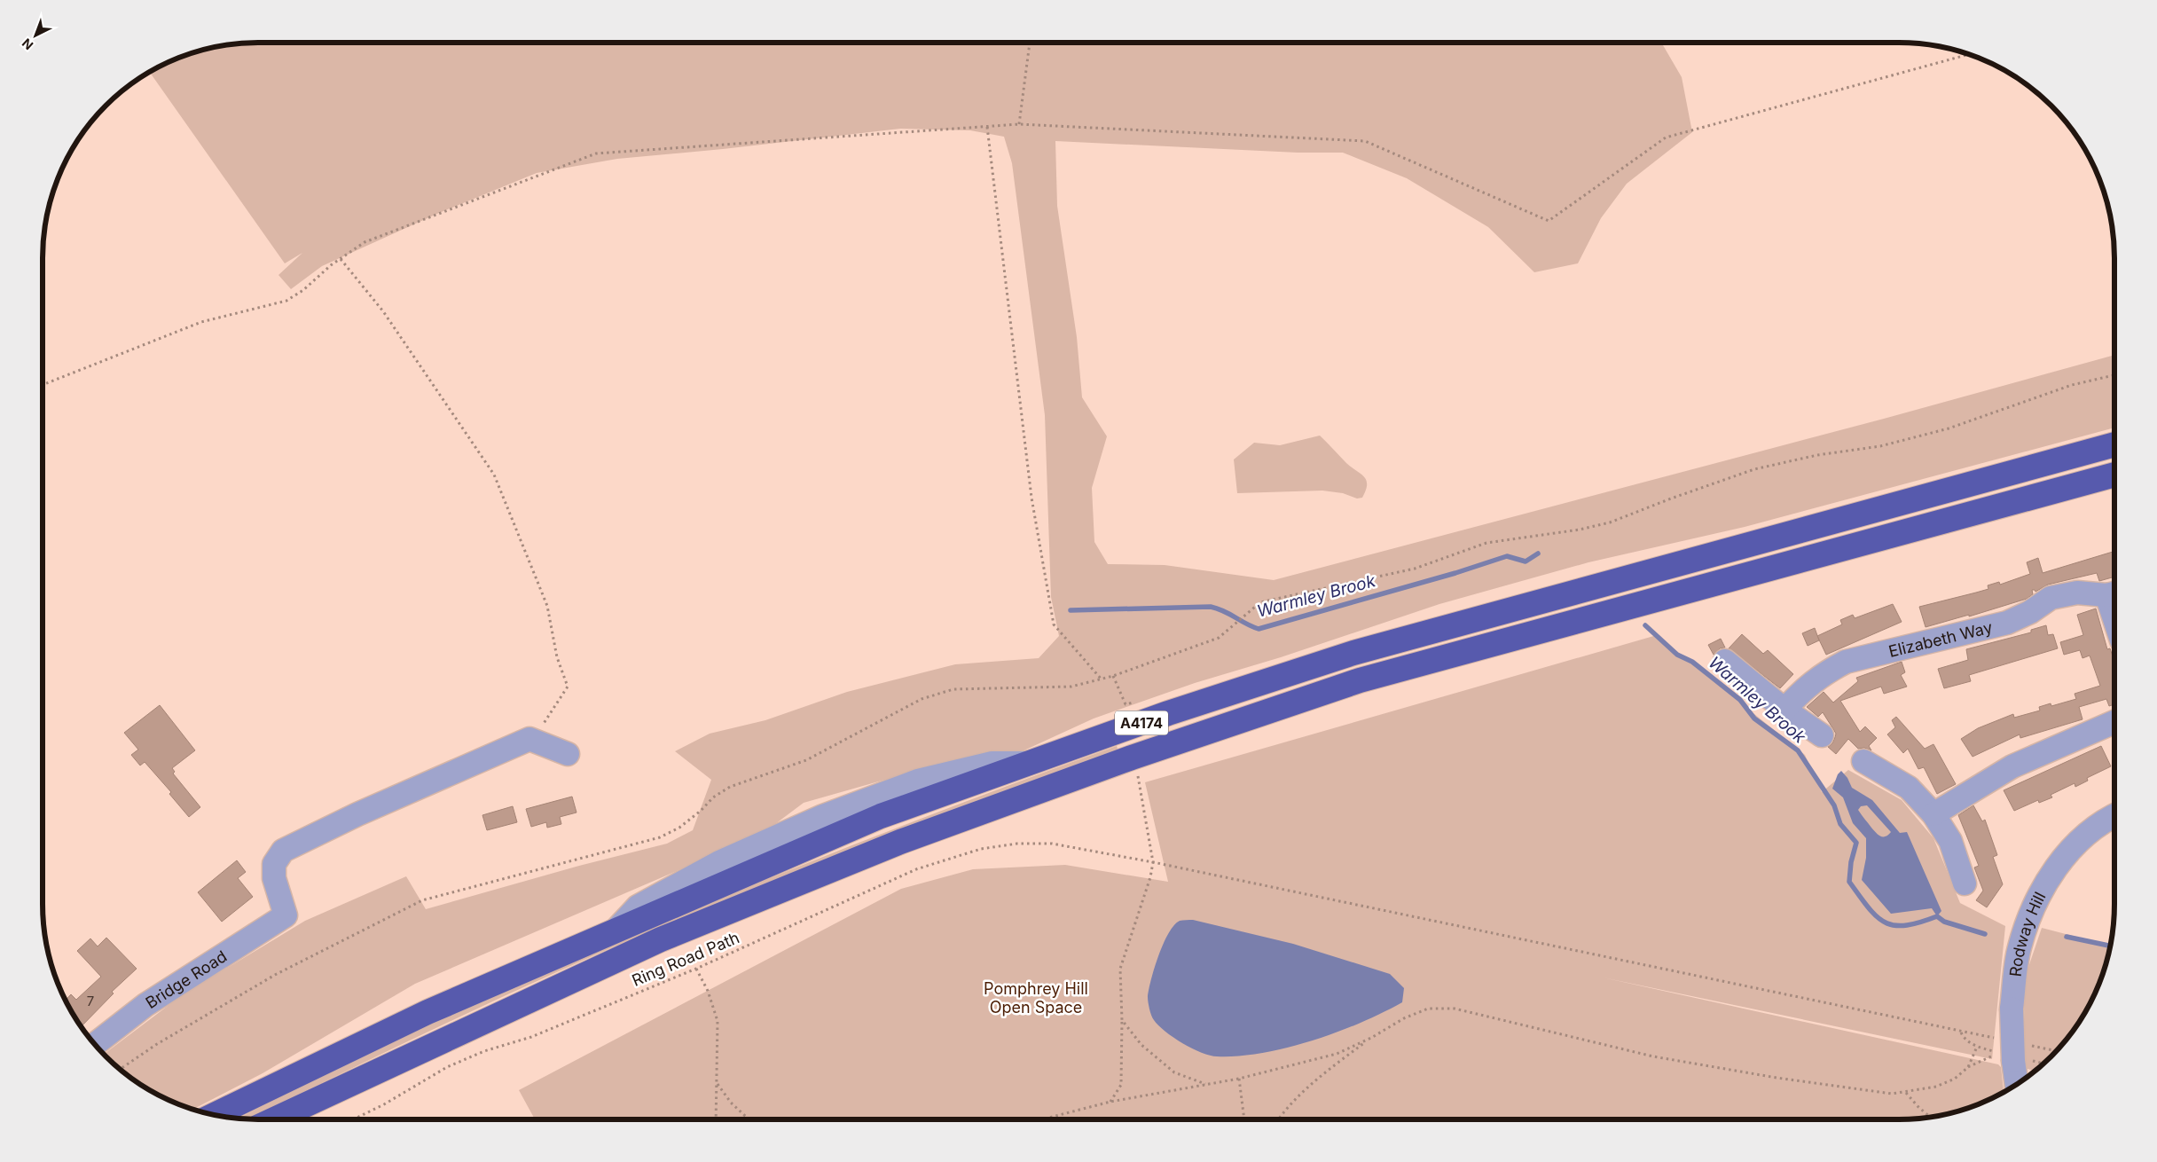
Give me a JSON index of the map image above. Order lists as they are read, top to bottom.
{
  "streets": {
    "highway": ["A4174"],
    "street": ["Elizabeth Way", "Rodway Hill", "Bridge Road"],
    "path": ["Ring Road Path"]
  },
  "water": ["Warmley Brook"],
  "parks": ["Pomphrey Hill Open Space"],
  "house_numbers": ["7"],
  "north": "bottom left"
}
